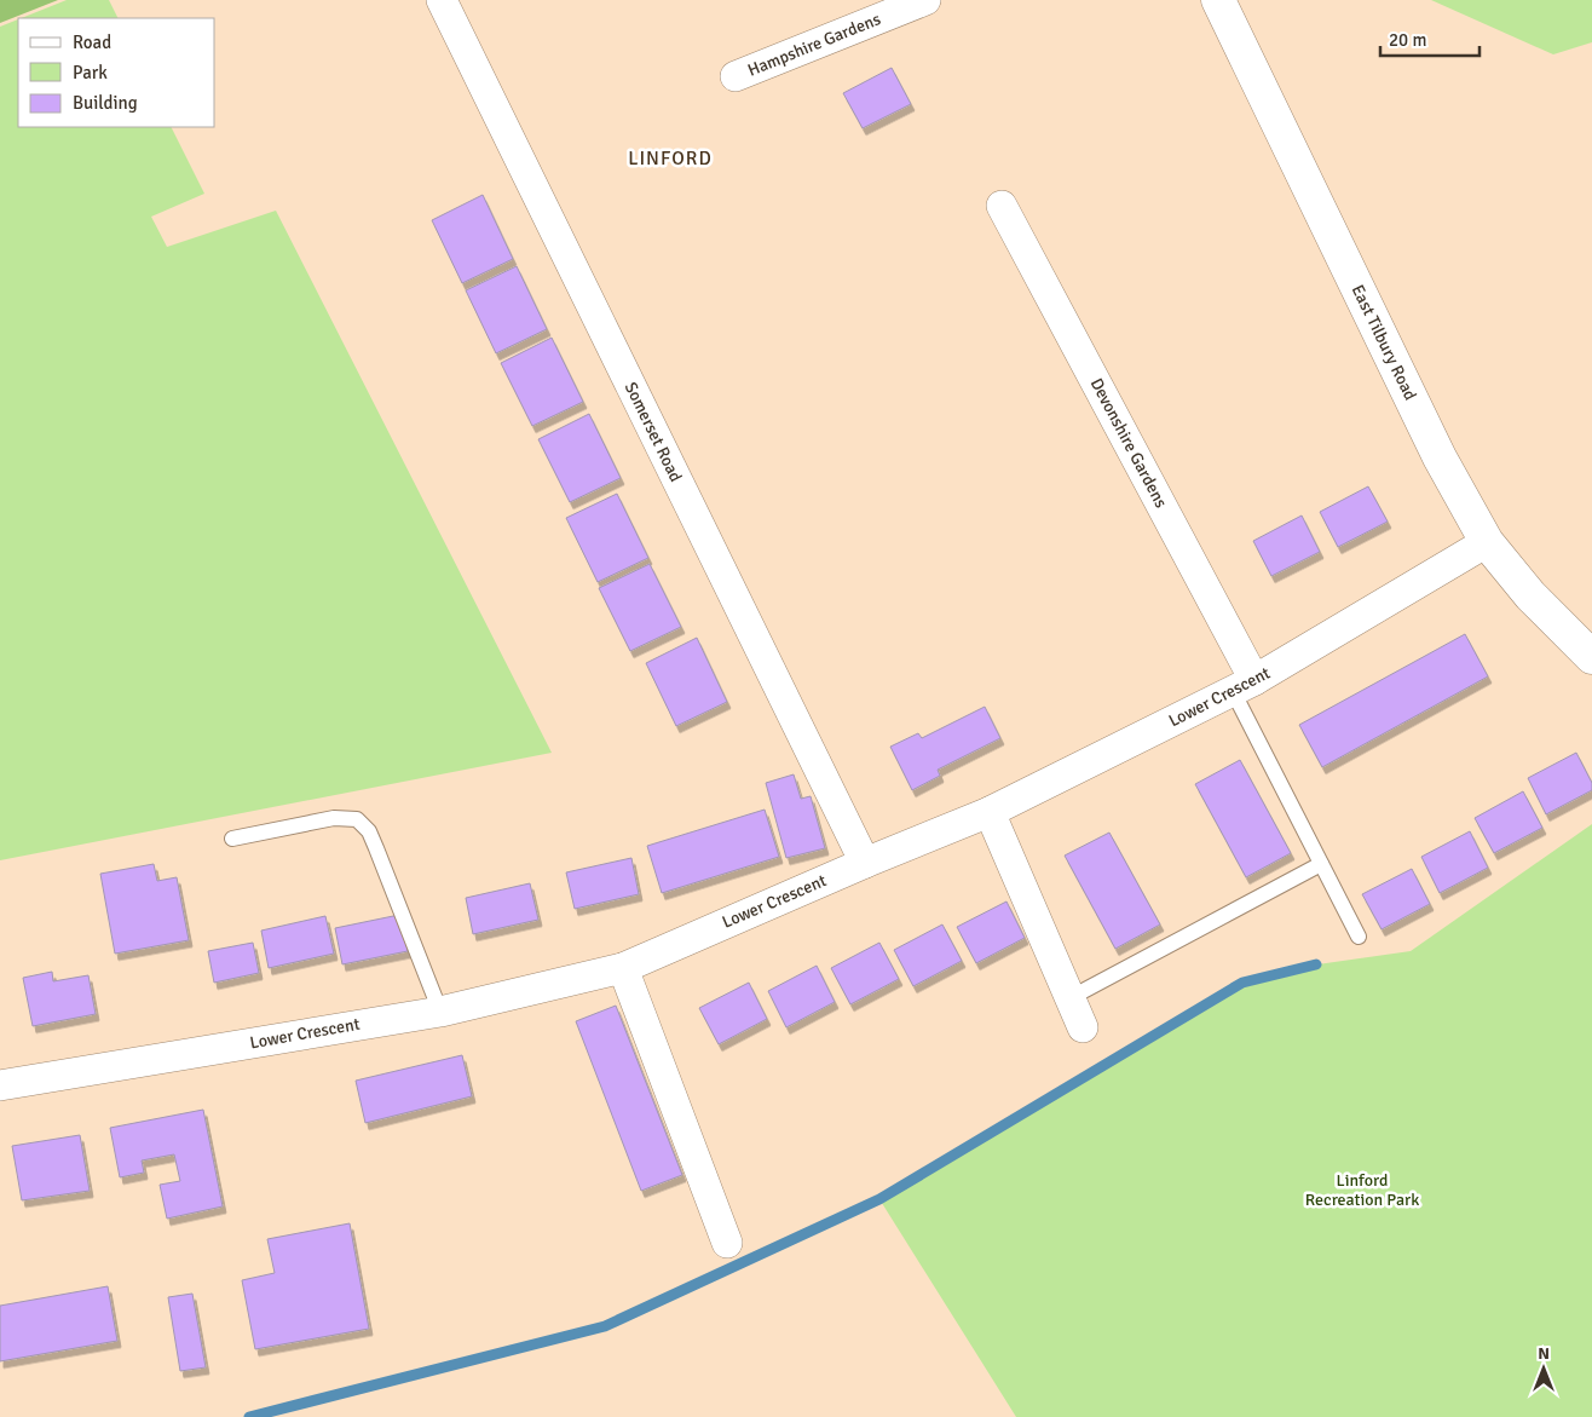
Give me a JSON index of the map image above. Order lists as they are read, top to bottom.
{
  "streets": {
    "street": [
      "Hampshire Gardens",
      "East Tilbury Road",
      "Somerset Road",
      "Devonshire Gardens",
      "Lower Crescent"
    ]
  },
  "crossings": [
    ["East Tilbury Road", "Lower Crescent"],
    ["Somerset Road", "Lower Crescent"],
    ["Devonshire Gardens", "Lower Crescent"]
  ],
  "districts": ["LINFORD"],
  "parks": ["Linford Recreation Park"],
  "legend": ["Road", "Park", "Building"],
  "scale_bar": "20 m",
  "north": "top"
}
